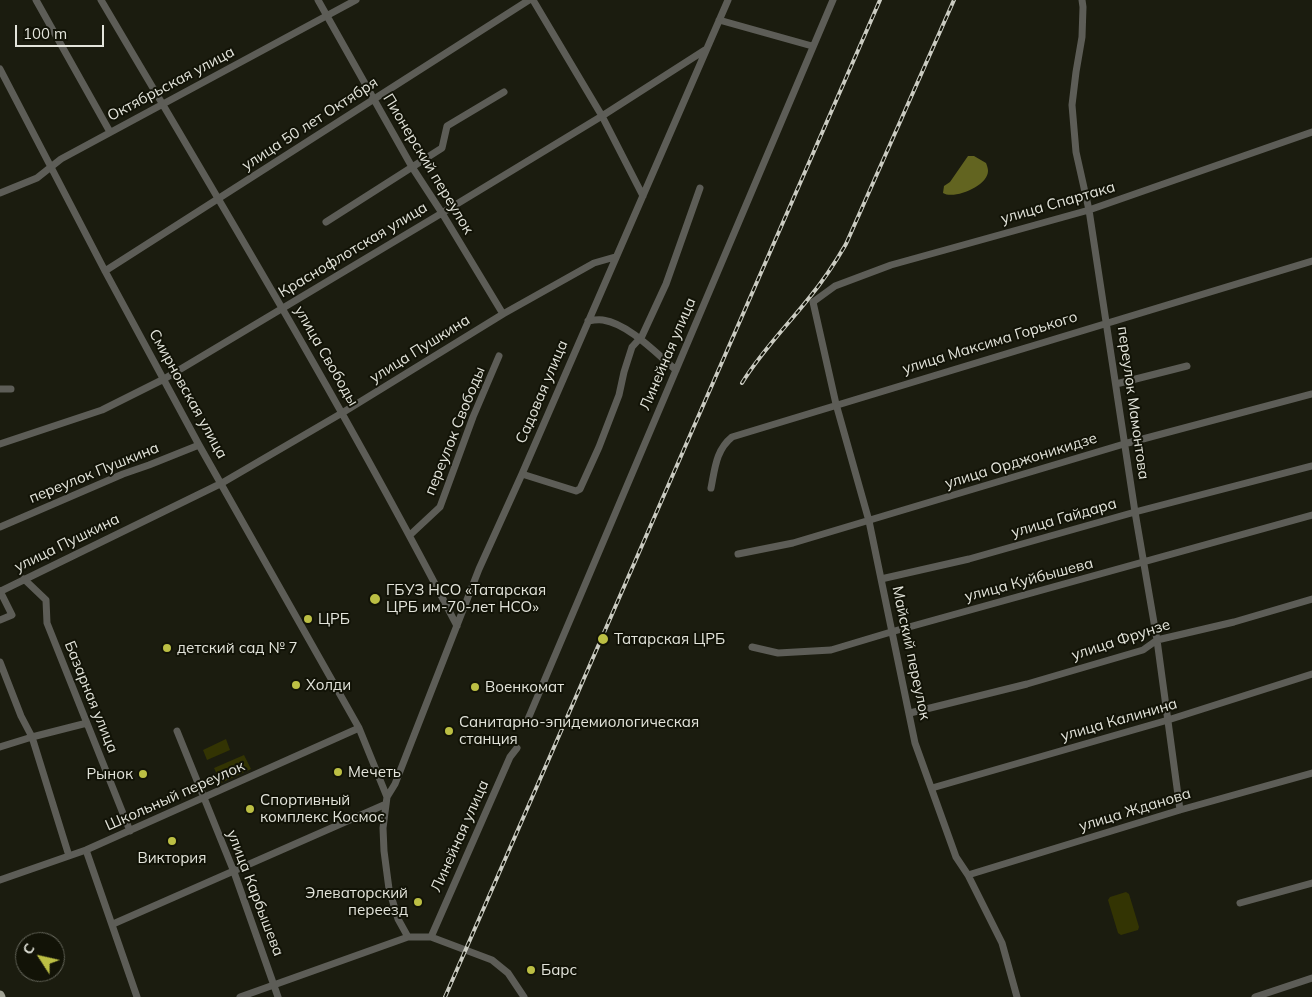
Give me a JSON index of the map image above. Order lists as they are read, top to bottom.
{
  "streets": {
    "street": [
      "Октябрьская улица",
      "улица 50 лет Октября",
      "Пионерский переулок",
      "улица Спартака",
      "Краснофлотская улица",
      "улица Максима Горького",
      "улица Пушкина",
      "Линейная улица",
      "улица Свободы",
      "Садовая улица",
      "Смирновская улица",
      "переулок Мамонтова",
      "переулок Свободы",
      "улица Орджоникидзе",
      "переулок Пушкина",
      "улица Гайдара",
      "улица Куйбышева",
      "улица Фрунзе",
      "Майский переулок",
      "Базарная улица",
      "улица Калинина",
      "Школьный переулок",
      "улица Жданова",
      "улица Карбышева"
    ]
  },
  "crossings": [
    ["Октябрьская улица", "Пионерский переулок"],
    ["Октябрьская улица", "улица Свободы"],
    ["Октябрьская улица", "Смирновская улица"],
    ["улица 50 лет Октября", "Пионерский переулок"],
    ["улица 50 лет Октября", "улица Свободы"],
    ["улица 50 лет Октября", "Смирновская улица"],
    ["Пионерский переулок", "Краснофлотская улица"],
    ["Пионерский переулок", "улица Пушкина"],
    ["улица Спартака", "переулок Мамонтова"],
    ["улица Спартака", "Майский переулок"],
    ["Краснофлотская улица", "улица Свободы"],
    ["Краснофлотская улица", "Садовая улица"],
    ["Краснофлотская улица", "Смирновская улица"],
    ["улица Максима Горького", "переулок Мамонтова"],
    ["улица Максима Горького", "Майский переулок"],
    ["улица Пушкина", "улица Свободы"],
    ["улица Пушкина", "Садовая улица"],
    ["улица Пушкина", "Смирновская улица"],
    ["улица Пушкина", "Базарная улица"],
    ["улица Свободы", "Садовая улица"],
    ["улица Свободы", "переулок Свободы"],
    ["Садовая улица", "Смирновская улица"],
    ["Смирновская улица", "переулок Пушкина"],
    ["Смирновская улица", "Школьный переулок"],
    ["переулок Мамонтова", "улица Орджоникидзе"],
    ["переулок Мамонтова", "улица Гайдара"],
    ["переулок Мамонтова", "улица Куйбышева"],
    ["переулок Мамонтова", "улица Фрунзе"],
    ["переулок Мамонтова", "улица Калинина"],
    ["переулок Мамонтова", "улица Жданова"],
    ["улица Орджоникидзе", "Майский переулок"],
    ["улица Гайдара", "Майский переулок"],
    ["улица Куйбышева", "Майский переулок"],
    ["улица Фрунзе", "Майский переулок"],
    ["Майский переулок", "улица Калинина"],
    ["Майский переулок", "улица Жданова"],
    ["Базарная улица", "Школьный переулок"],
    ["Школьный переулок", "улица Карбышева"]
  ],
  "places": [
    "ГБУЗ НСО «Татарская ЦРБ им-70-лет НСО»",
    "ЦРБ",
    "Татарская ЦРБ",
    "детский сад № 7",
    "Холди",
    "Военкомат",
    "Санитарно-эпидемиологическая станция",
    "Мечеть",
    "Рынок",
    "Спортивный комплекс Космос",
    "Виктория",
    "Элеваторский переезд",
    "Барс"
  ],
  "scale_bar": "100 m",
  "north": "top left"
}
